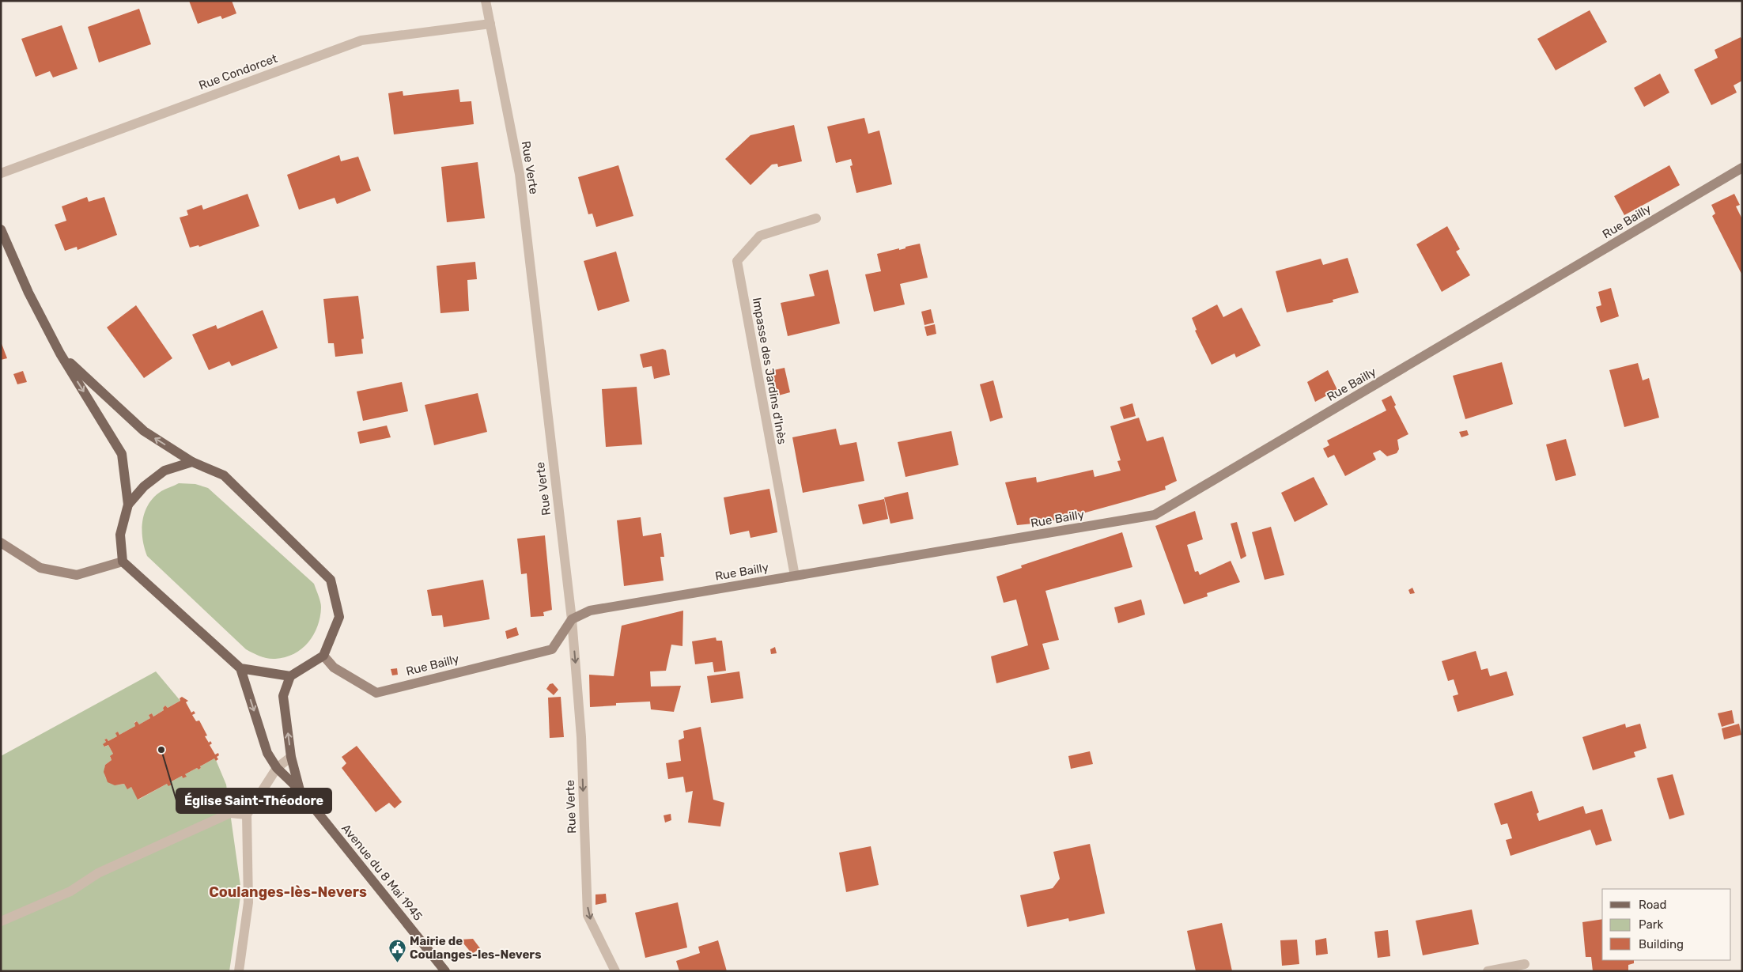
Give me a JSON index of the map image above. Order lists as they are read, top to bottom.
{
  "streets": {
    "main road": ["Avenue du 8 Mai 1945"],
    "street": [
      "Rue Condorcet",
      "Rue Verte",
      "Rue Bailly",
      "Impasse des Jardins d'Inès"
    ]
  },
  "crossings": [
    ["Rue Condorcet", "Rue Verte"],
    ["Rue Verte", "Rue Bailly"],
    ["Rue Bailly", "Impasse des Jardins d'Inès"]
  ],
  "one_way": ["Rue Verte"],
  "districts": ["Coulanges-lès-Nevers"],
  "places": {
    "other": ["Église Saint-Théodore"],
    "public building": ["Mairie de Coulanges-les-Nevers"]
  },
  "legend": ["Road", "Park", "Building"]
}
